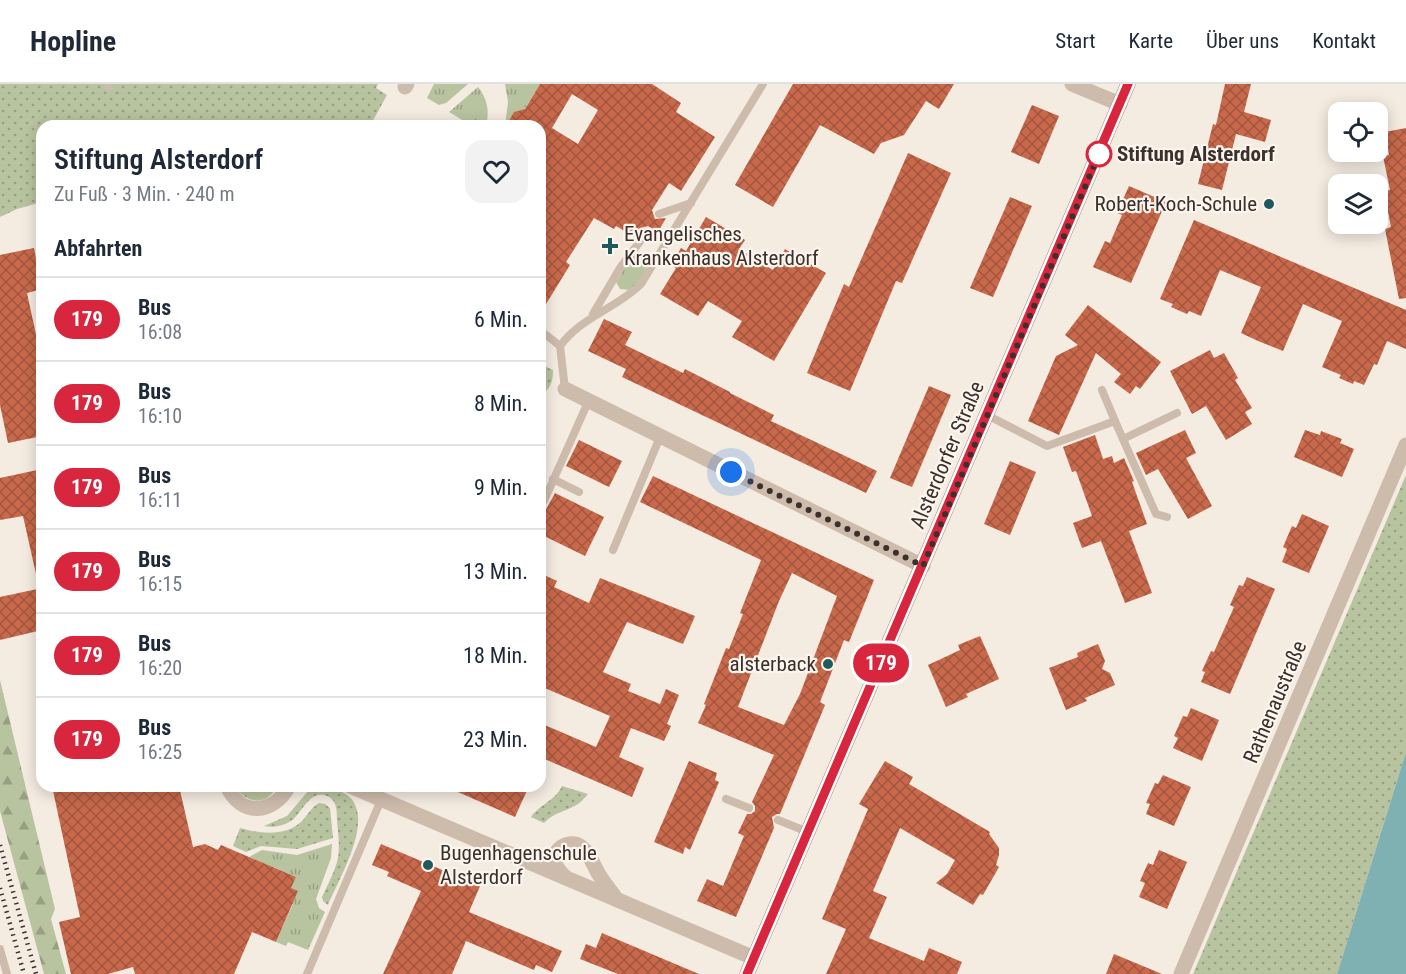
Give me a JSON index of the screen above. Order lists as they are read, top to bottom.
{
  "streets": {
    "street": ["Alsterdorfer Straße", "Rathenaustraße"]
  },
  "places": {
    "other": [
      "Stiftung Alsterdorf",
      "Robert-Koch-Schule",
      "alsterback",
      "Bugenhagenschule Alsterdorf"
    ],
    "health": ["Evangelisches Krankenhaus Alsterdorf"]
  },
  "lines": ["bus line 179"],
  "page": {
    "header": "Hopline",
    "nav": [
      "Start",
      "Karte",
      "Über uns",
      "Kontakt"
    ],
    "on_map": "179",
    "heading": [
      ["Stiftung Alsterdorf", "Zu Fuß · 3 Min. · 240 m"],
      "Abfahrten"
    ],
    "list": [
      {
        "mark": "179",
        "name": "Bus",
        "note": "16:08",
        "value": "6 Min."
      },
      {
        "mark": "179",
        "name": "Bus",
        "note": "16:10",
        "value": "8 Min."
      },
      {
        "mark": "179",
        "name": "Bus",
        "note": "16:11",
        "value": "9 Min."
      },
      {
        "mark": "179",
        "name": "Bus",
        "note": "16:15",
        "value": "13 Min."
      },
      {
        "mark": "179",
        "name": "Bus",
        "note": "16:20",
        "value": "18 Min."
      },
      {
        "mark": "179",
        "name": "Bus",
        "note": "16:25",
        "value": "23 Min."
      }
    ]
  }
}
